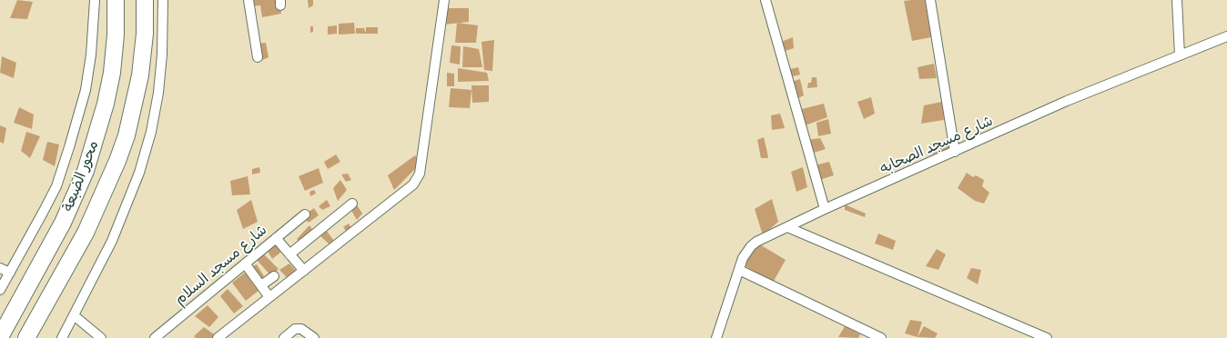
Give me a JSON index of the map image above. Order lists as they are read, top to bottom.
{
  "streets": {
    "highway": ["محور الضبعة"],
    "street": ["شارع مسجد الصحابه", "شارع مسجد السلام"]
  }
}
